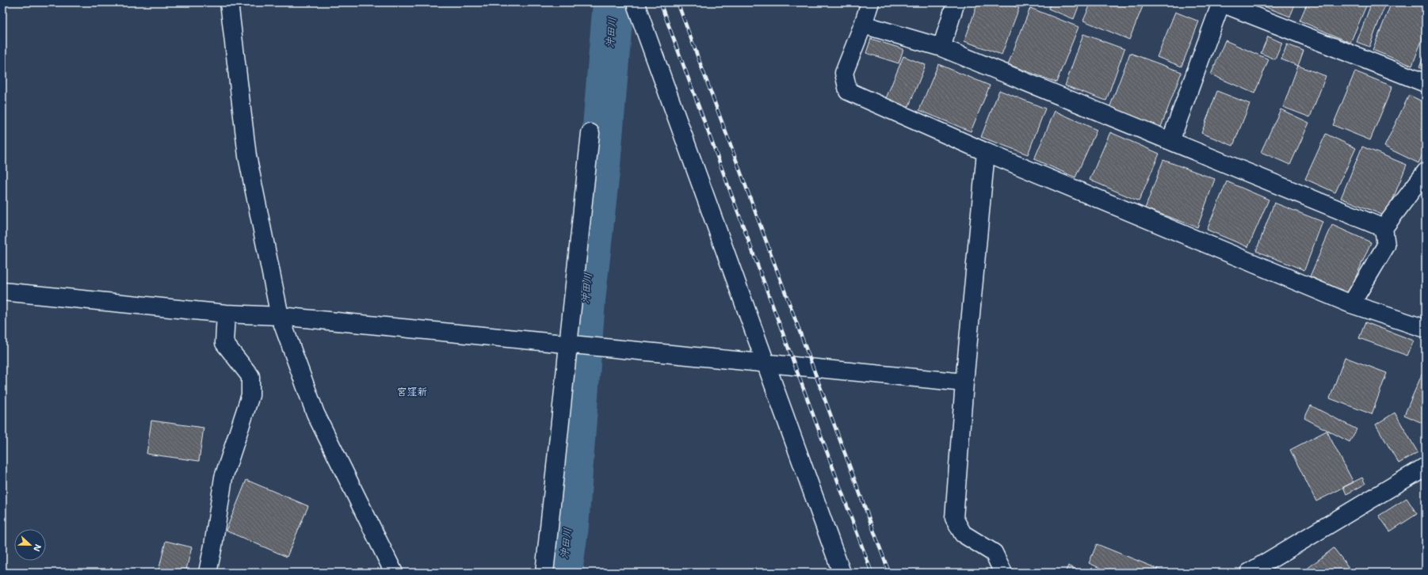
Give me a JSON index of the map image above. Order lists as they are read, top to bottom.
{
  "districts": ["宮窪新"],
  "water": ["沖田川"],
  "north": "right"
}
